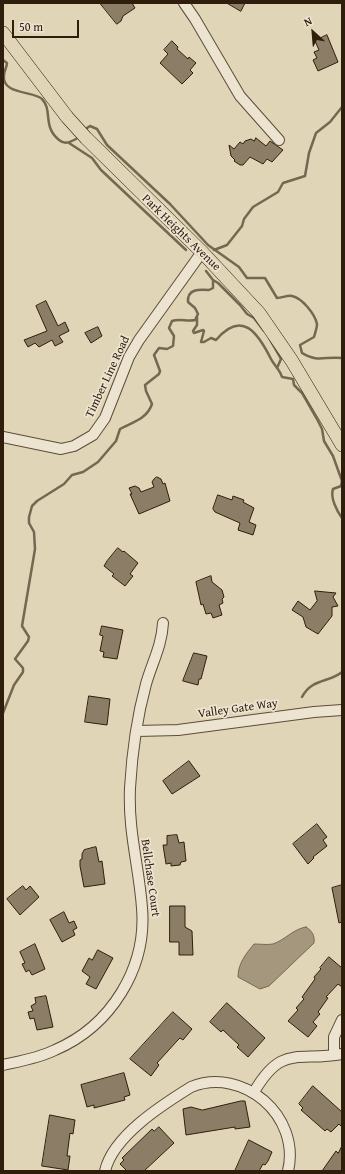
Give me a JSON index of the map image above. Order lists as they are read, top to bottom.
{
  "streets": {
    "main road": ["Park Heights Avenue"],
    "street": ["Timber Line Road", "Valley Gate Way", "Bellchase Court"]
  },
  "crossings": [
    ["Park Heights Avenue", "Timber Line Road"],
    ["Valley Gate Way", "Bellchase Court"]
  ],
  "scale_bar": "50 m",
  "north": "top left"
}
